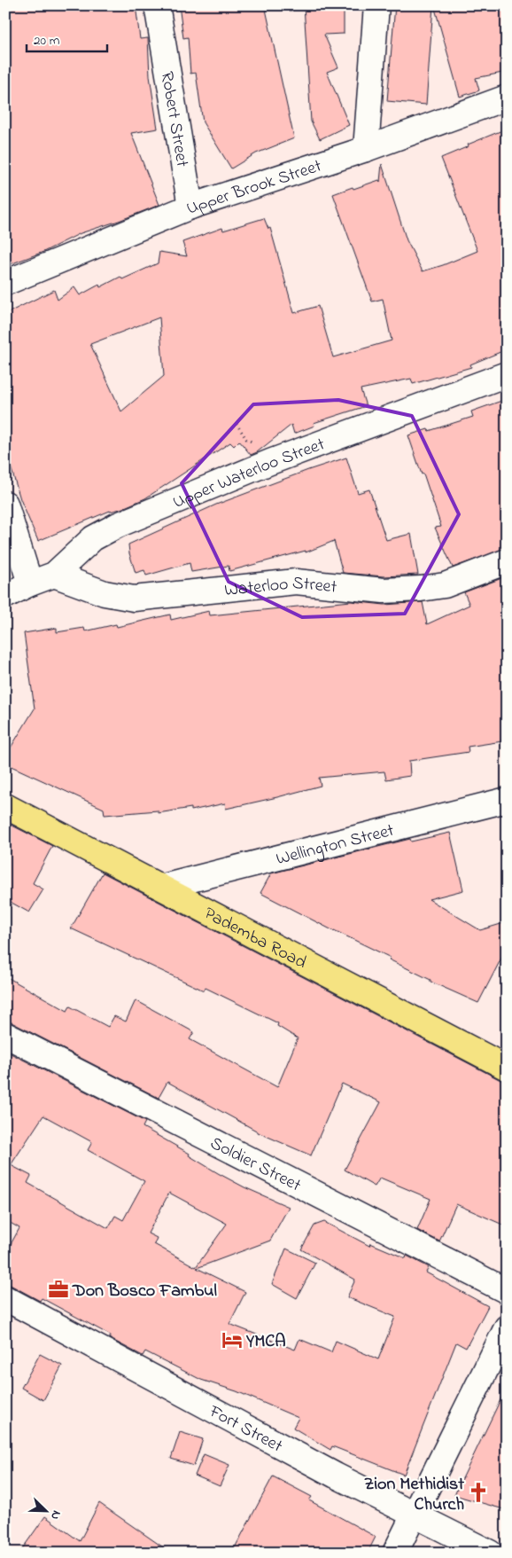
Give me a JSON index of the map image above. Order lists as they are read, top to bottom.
{
  "streets": {
    "main road": ["Pademba Road"],
    "street": [
      "Robert Street",
      "Upper Brook Street",
      "Upper Waterloo Street",
      "Waterloo Street",
      "Wellington Street",
      "Soldier Street",
      "Fort Street"
    ]
  },
  "crossings": [
    ["Robert Street", "Upper Brook Street"],
    ["Upper Waterloo Street", "Waterloo Street"],
    ["Wellington Street", "Pademba Road"]
  ],
  "places": {
    "office": ["Don Bosco Fambul"],
    "hotel": ["YMCA"],
    "church": ["Zion Methidist Church"]
  },
  "scale_bar": "20 m",
  "north": "bottom right"
}
